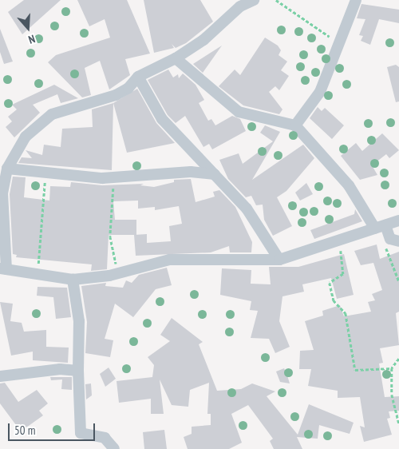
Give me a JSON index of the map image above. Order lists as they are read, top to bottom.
{
  "scale_bar": "50 m",
  "north": "bottom"
}
